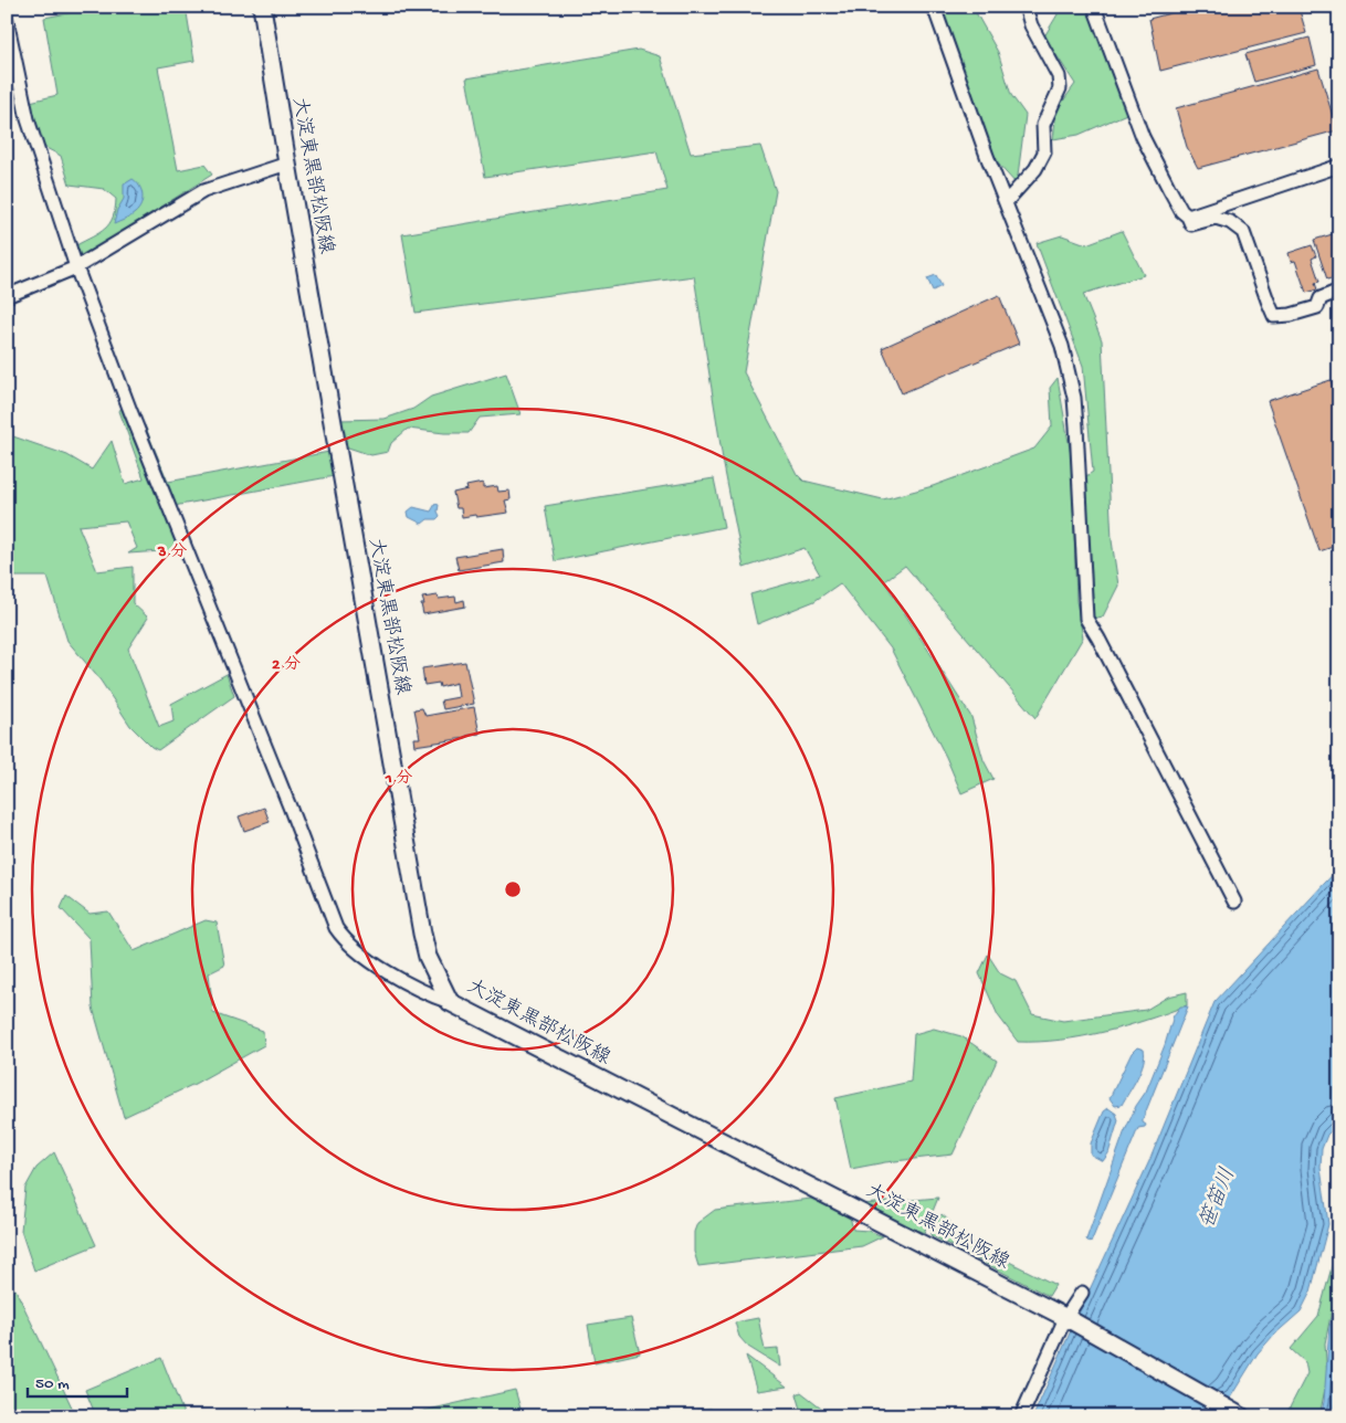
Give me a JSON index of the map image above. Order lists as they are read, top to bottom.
{
  "streets": {
    "main road": ["大淀東黒部松阪線"]
  },
  "water": ["笹笛川"],
  "scale_bar": "50 m",
  "rings": ["3 分", "2 分", "1 分"]
}
